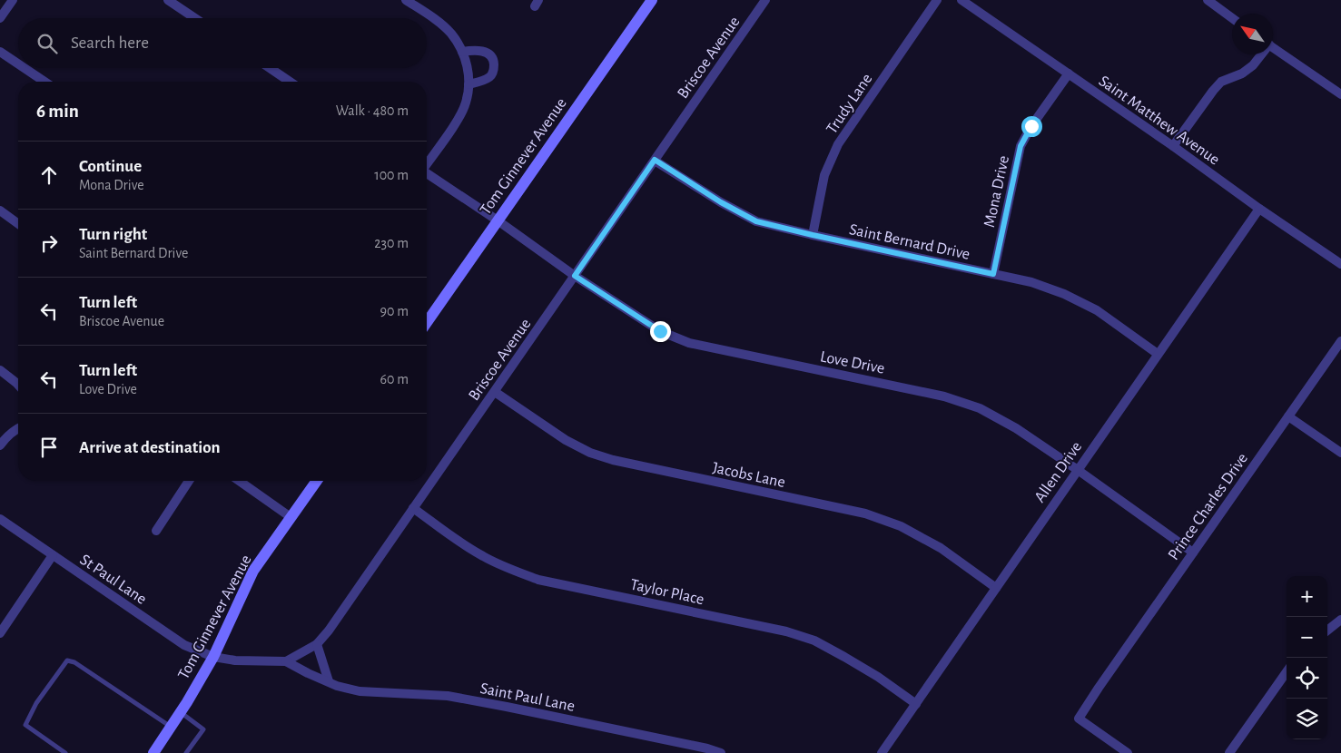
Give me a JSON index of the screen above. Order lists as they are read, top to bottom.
{
  "streets": {
    "main road": ["Tom Ginnever Avenue"],
    "street": [
      "Briscoe Avenue",
      "Trudy Lane",
      "Saint Matthew Avenue",
      "Mona Drive",
      "Saint Bernard Drive",
      "Love Drive",
      "Allen Drive",
      "Jacobs Lane",
      "Prince Charles Drive",
      "St Paul Lane",
      "Taylor Place",
      "Saint Paul Lane"
    ]
  },
  "crossings": [
    ["Briscoe Avenue", "Saint Bernard Drive"],
    ["Briscoe Avenue", "Love Drive"],
    ["Briscoe Avenue", "Jacobs Lane"],
    ["Briscoe Avenue", "Taylor Place"],
    ["Trudy Lane", "Saint Bernard Drive"],
    ["Saint Matthew Avenue", "Mona Drive"],
    ["Saint Matthew Avenue", "Allen Drive"],
    ["Tom Ginnever Avenue", "Love Drive"],
    ["Tom Ginnever Avenue", "St Paul Lane"],
    ["Mona Drive", "Saint Bernard Drive"],
    ["Saint Bernard Drive", "Allen Drive"],
    ["Love Drive", "Allen Drive"],
    ["Love Drive", "Prince Charles Drive"],
    ["Allen Drive", "Jacobs Lane"],
    ["Allen Drive", "Taylor Place"]
  ],
  "north": "top left",
  "page": {
    "search": "Search here",
    "heading": ["6 min", "Walk · 480 m"],
    "list": [
      ["Continue", "Mona Drive", "100 m"],
      ["Turn right", "Saint Bernard Drive", "230 m"],
      ["Turn left", "Briscoe Avenue", "90 m"],
      ["Turn left", "Love Drive", "60 m"],
      "Arrive at destination"
    ],
    "map_buttons": ["+", "−"]
  }
}
